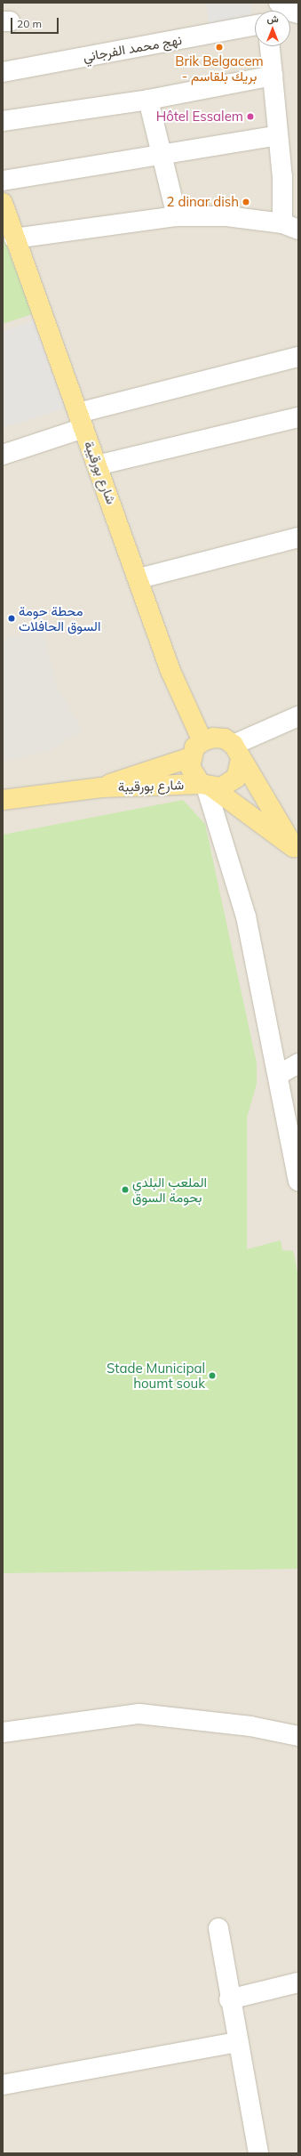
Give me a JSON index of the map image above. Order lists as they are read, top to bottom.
{
  "streets": {
    "main road": ["شارع بورقيبة"],
    "street": ["نهج محمد الفرجاني"]
  },
  "places": [
    "Brik Belgacem - بريك بلقاسم",
    "Hôtel Essalem",
    "2 dinar dish",
    "محطة حومة السوق الحافلات",
    "الملعب البلدي بحومة السوق",
    "Stade Municipal houmt souk"
  ],
  "scale_bar": "20 m",
  "north": "top"
}
